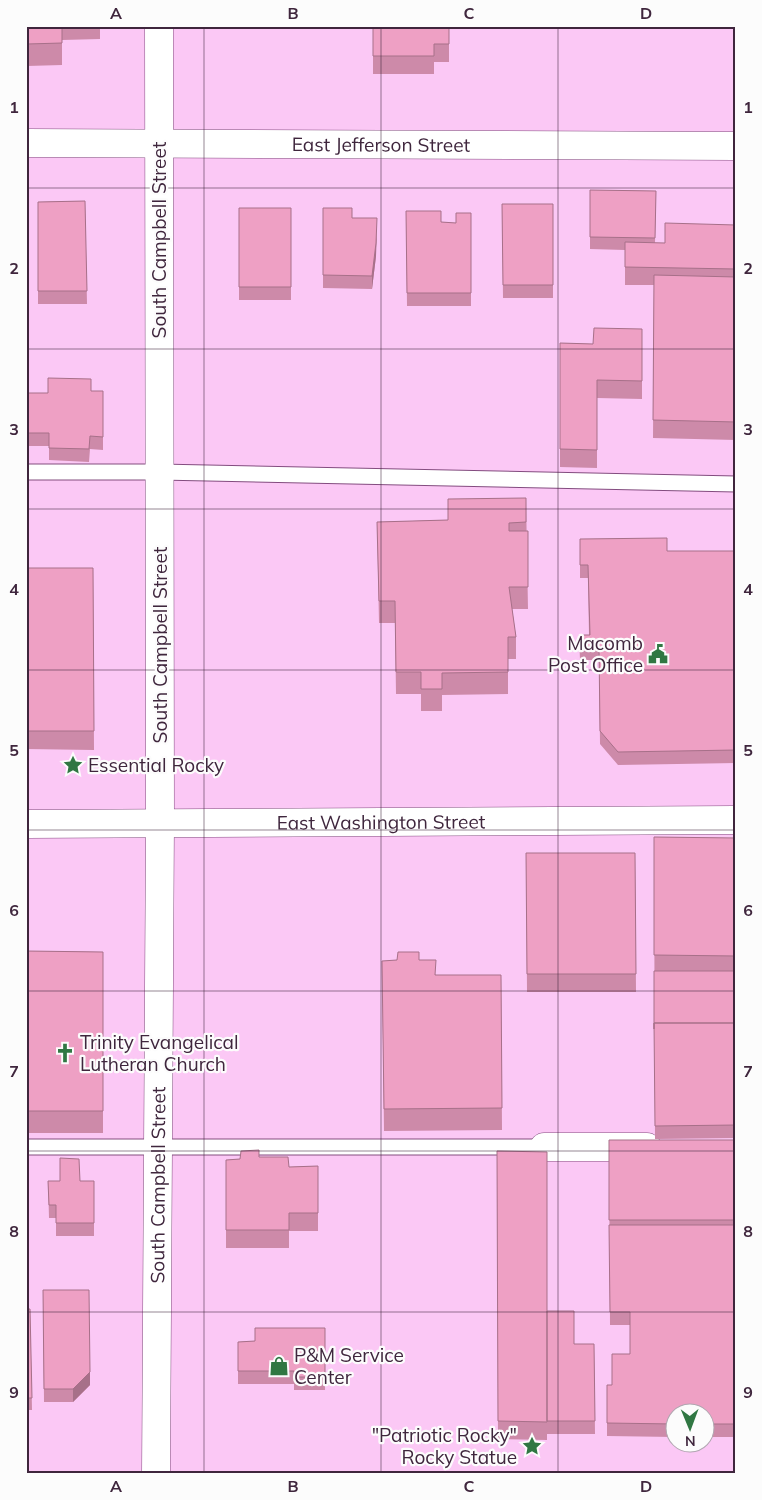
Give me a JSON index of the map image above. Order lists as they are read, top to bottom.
{
  "streets": {
    "street": ["East Jefferson Street", "South Campbell Street", "East Washington Street"]
  },
  "crossings": [
    ["East Jefferson Street", "South Campbell Street"],
    ["South Campbell Street", "East Washington Street"]
  ],
  "places": {
    "public building": ["Macomb Post Office"],
    "place": ["Essential Rocky", "\"Patriotic Rocky\" Rocky Statue"],
    "church": ["Trinity Evangelical Lutheran Church"],
    "shop": ["P&M Service Center"]
  },
  "north": "bottom",
  "grid": {
    "columns": [
      "A",
      "B",
      "C",
      "D"
    ],
    "rows": [
      "1",
      "2",
      "3",
      "4",
      "5",
      "6",
      "7",
      "8",
      "9"
    ]
  }
}
